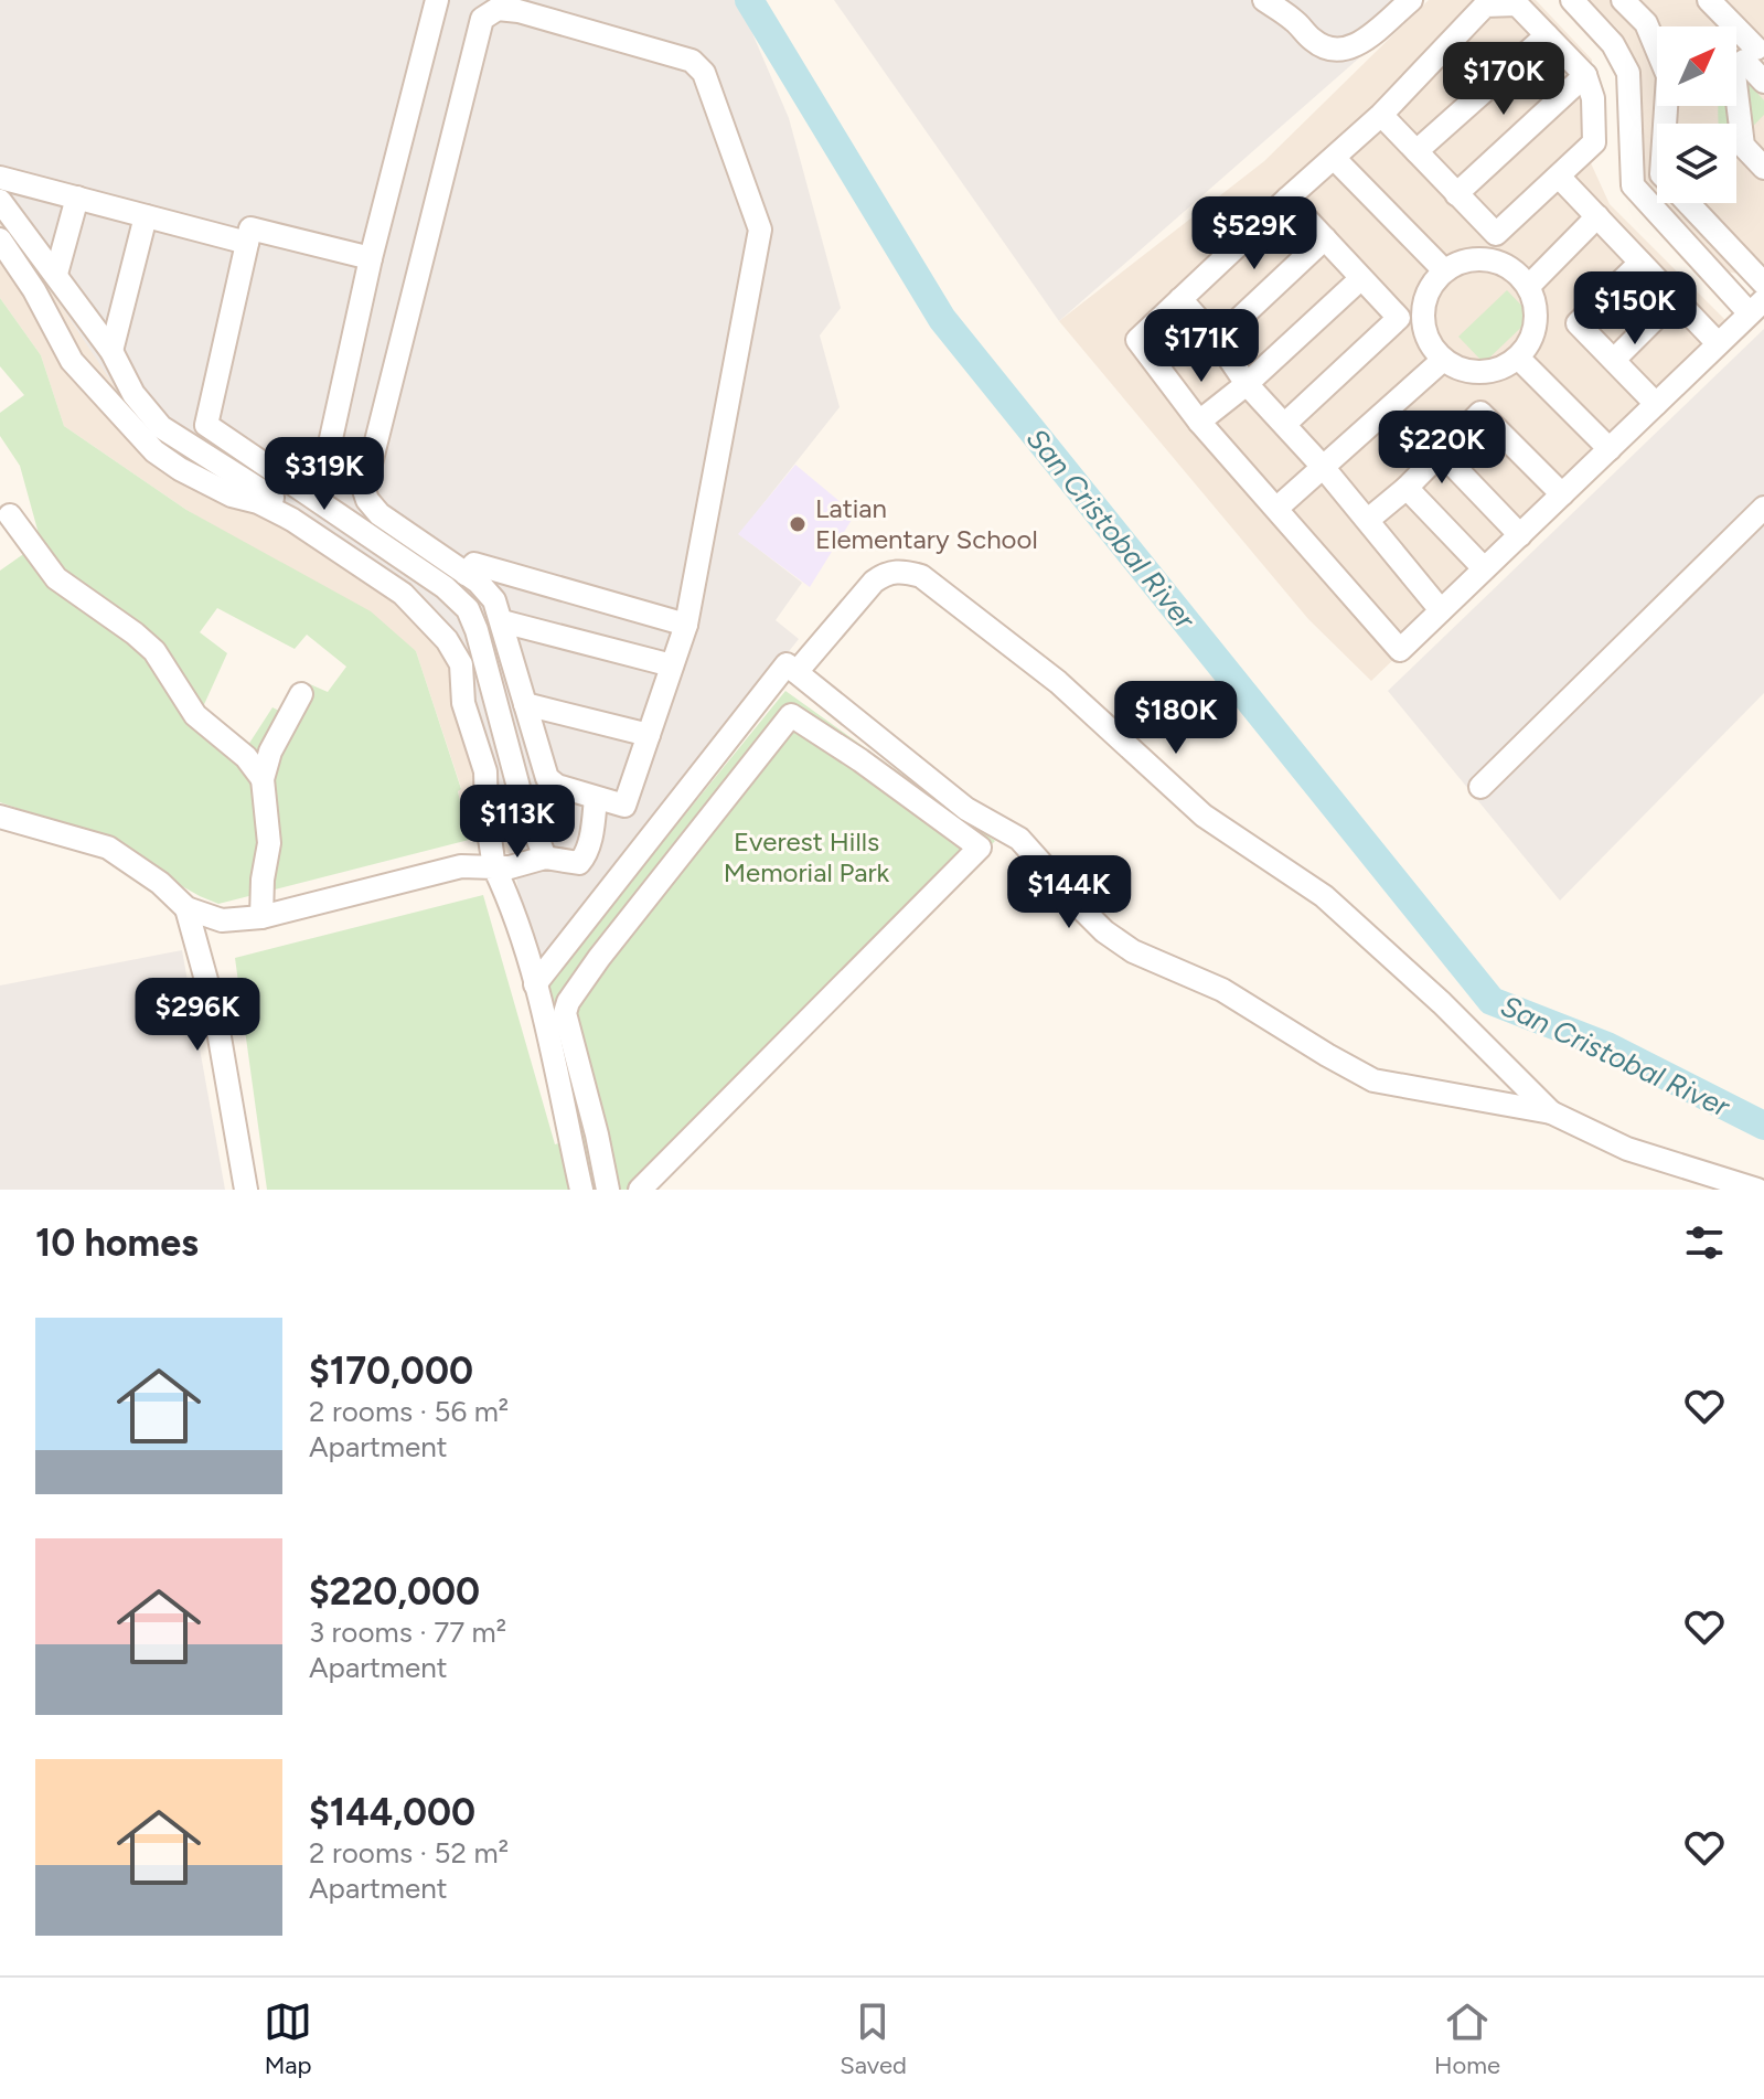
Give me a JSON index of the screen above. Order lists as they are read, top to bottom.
{
  "water": ["San Cristobal River"],
  "parks": ["Everest Hills Memorial Park"],
  "places": ["Latian Elementary School"],
  "north": "top right",
  "page": {
    "price": [
      "$170K",
      "$529K",
      "$150K",
      "$171K",
      "$220K",
      "$319K",
      "$180K",
      "$113K",
      "$144K",
      "$296K"
    ],
    "heading": "10 homes",
    "list": [
      {
        "name": "$170,000",
        "note": "2 rooms · 56 m² · Apartment"
      },
      {
        "name": "$220,000",
        "note": "3 rooms · 77 m² · Apartment"
      },
      {
        "name": "$144,000",
        "note": "2 rooms · 52 m² · Apartment"
      }
    ],
    "tabs": ["Map", "Saved", "Home"]
  }
}
